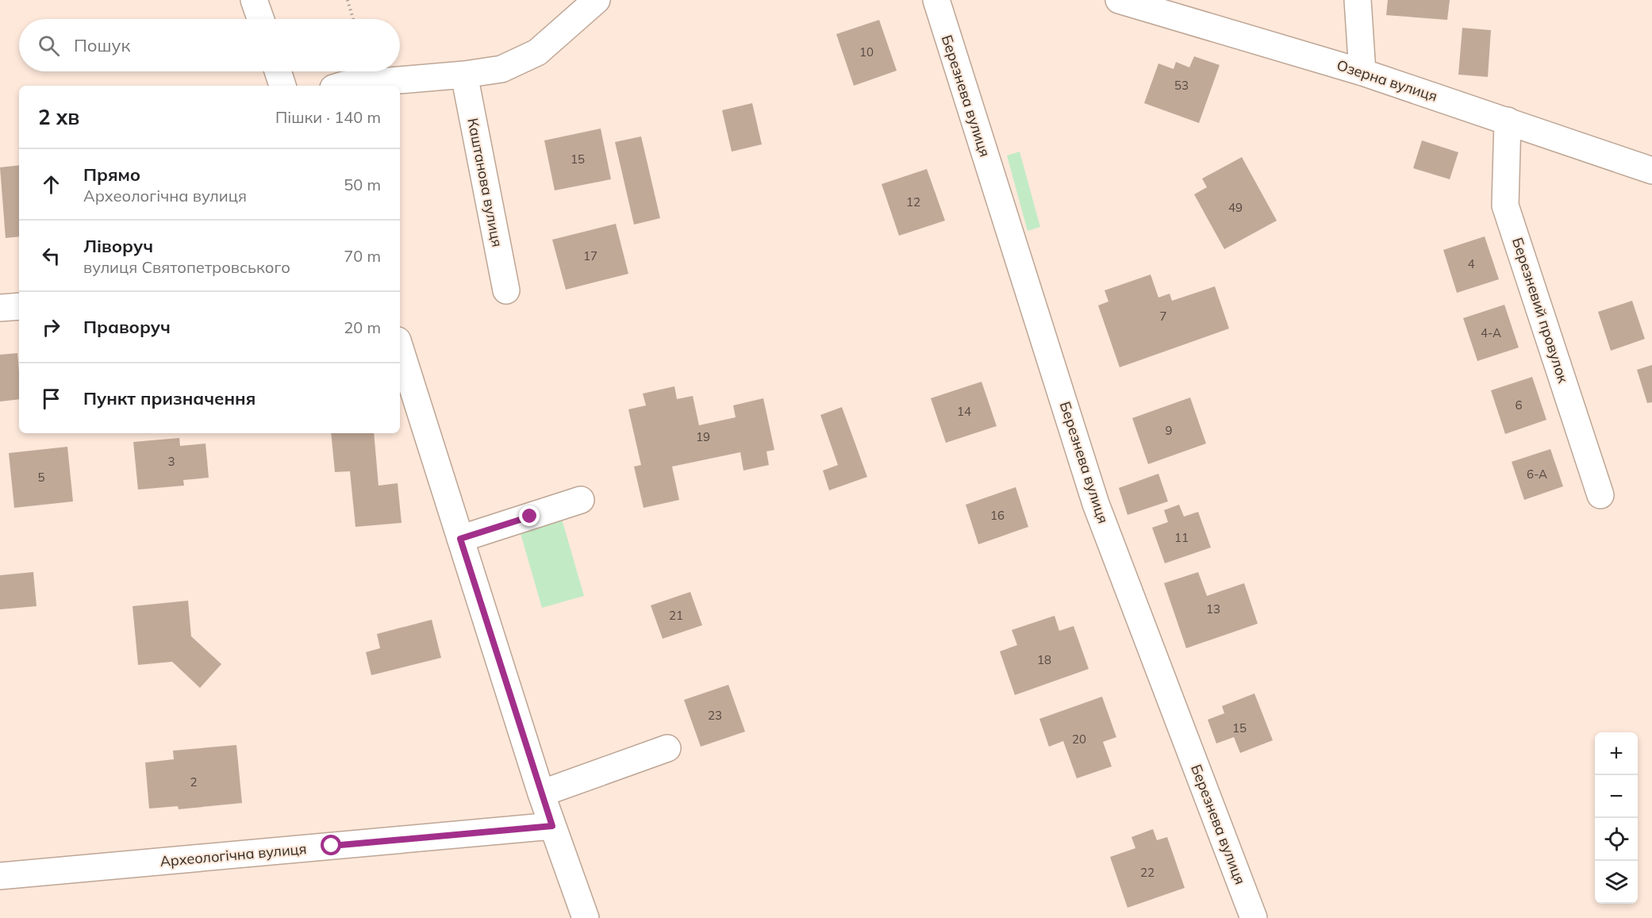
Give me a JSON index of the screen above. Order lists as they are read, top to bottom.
{
  "streets": {
    "street": [
      "Озерна вулиця",
      "Березнева вулиця",
      "Каштанова вулиця",
      "Березневий провулок",
      "Археологічна вулиця"
    ]
  },
  "crossings": [
    ["Озерна вулиця", "Березневий провулок"]
  ],
  "house_numbers": [
    "10",
    "53",
    "15",
    "12",
    "49",
    "17",
    "4",
    "7",
    "4-А",
    "6",
    "14",
    "9",
    "19",
    "3",
    "6-А",
    "5",
    "16",
    "11",
    "13",
    "21",
    "18",
    "23",
    "15",
    "20",
    "2",
    "22"
  ],
  "page": {
    "search": "Пошук",
    "heading": ["2 хв", "Пішки · 140 m"],
    "list": [
      ["Прямо", "Археологічна вулиця", "50 m"],
      ["Ліворуч", "вулиця Святопетровського", "70 m"],
      ["Праворуч", "20 m"],
      "Пункт призначення"
    ],
    "map_buttons": ["+", "−"]
  }
}
